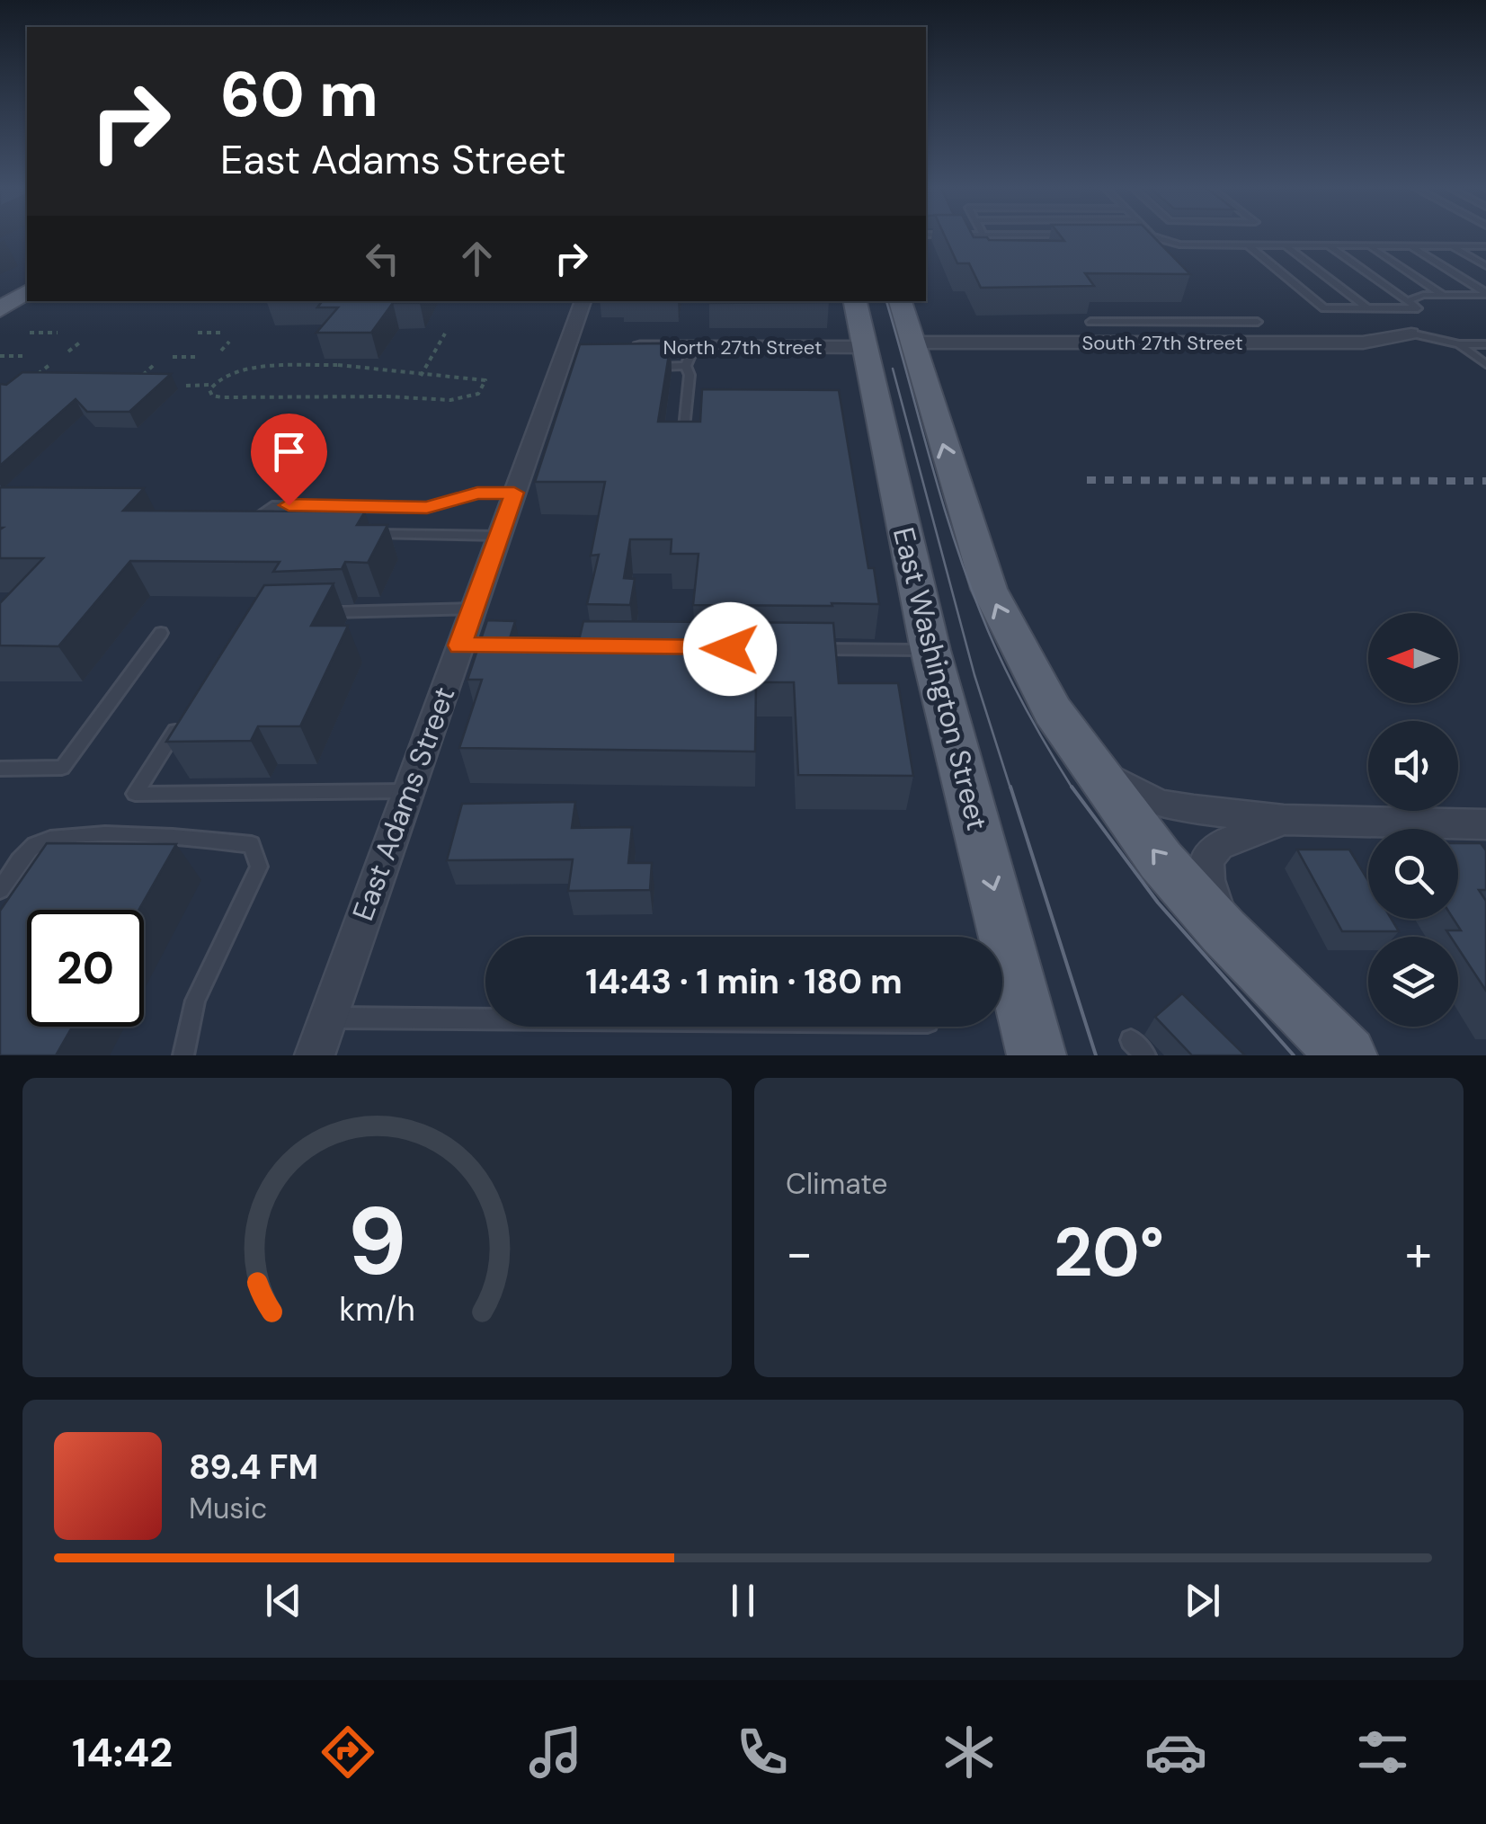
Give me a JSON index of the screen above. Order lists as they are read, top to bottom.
{
  "streets": {
    "main road": ["East Washington Street"],
    "street": ["South 27th Street", "North 27th Street", "East Adams Street"]
  },
  "crossings": [
    ["North 27th Street", "East Washington Street"]
  ],
  "north": "left",
  "page": {
    "turn": ["60 m", "East Adams Street"],
    "limit": "20",
    "trip": "14:43 · 1 min · 180 m",
    "tile": "Climate",
    "heat": ["−", "20°", "+"],
    "song": ["89.4 FM", "Music"],
    "tabs": "14:42",
    "gauge": ["9", "km/h"]
  }
}
